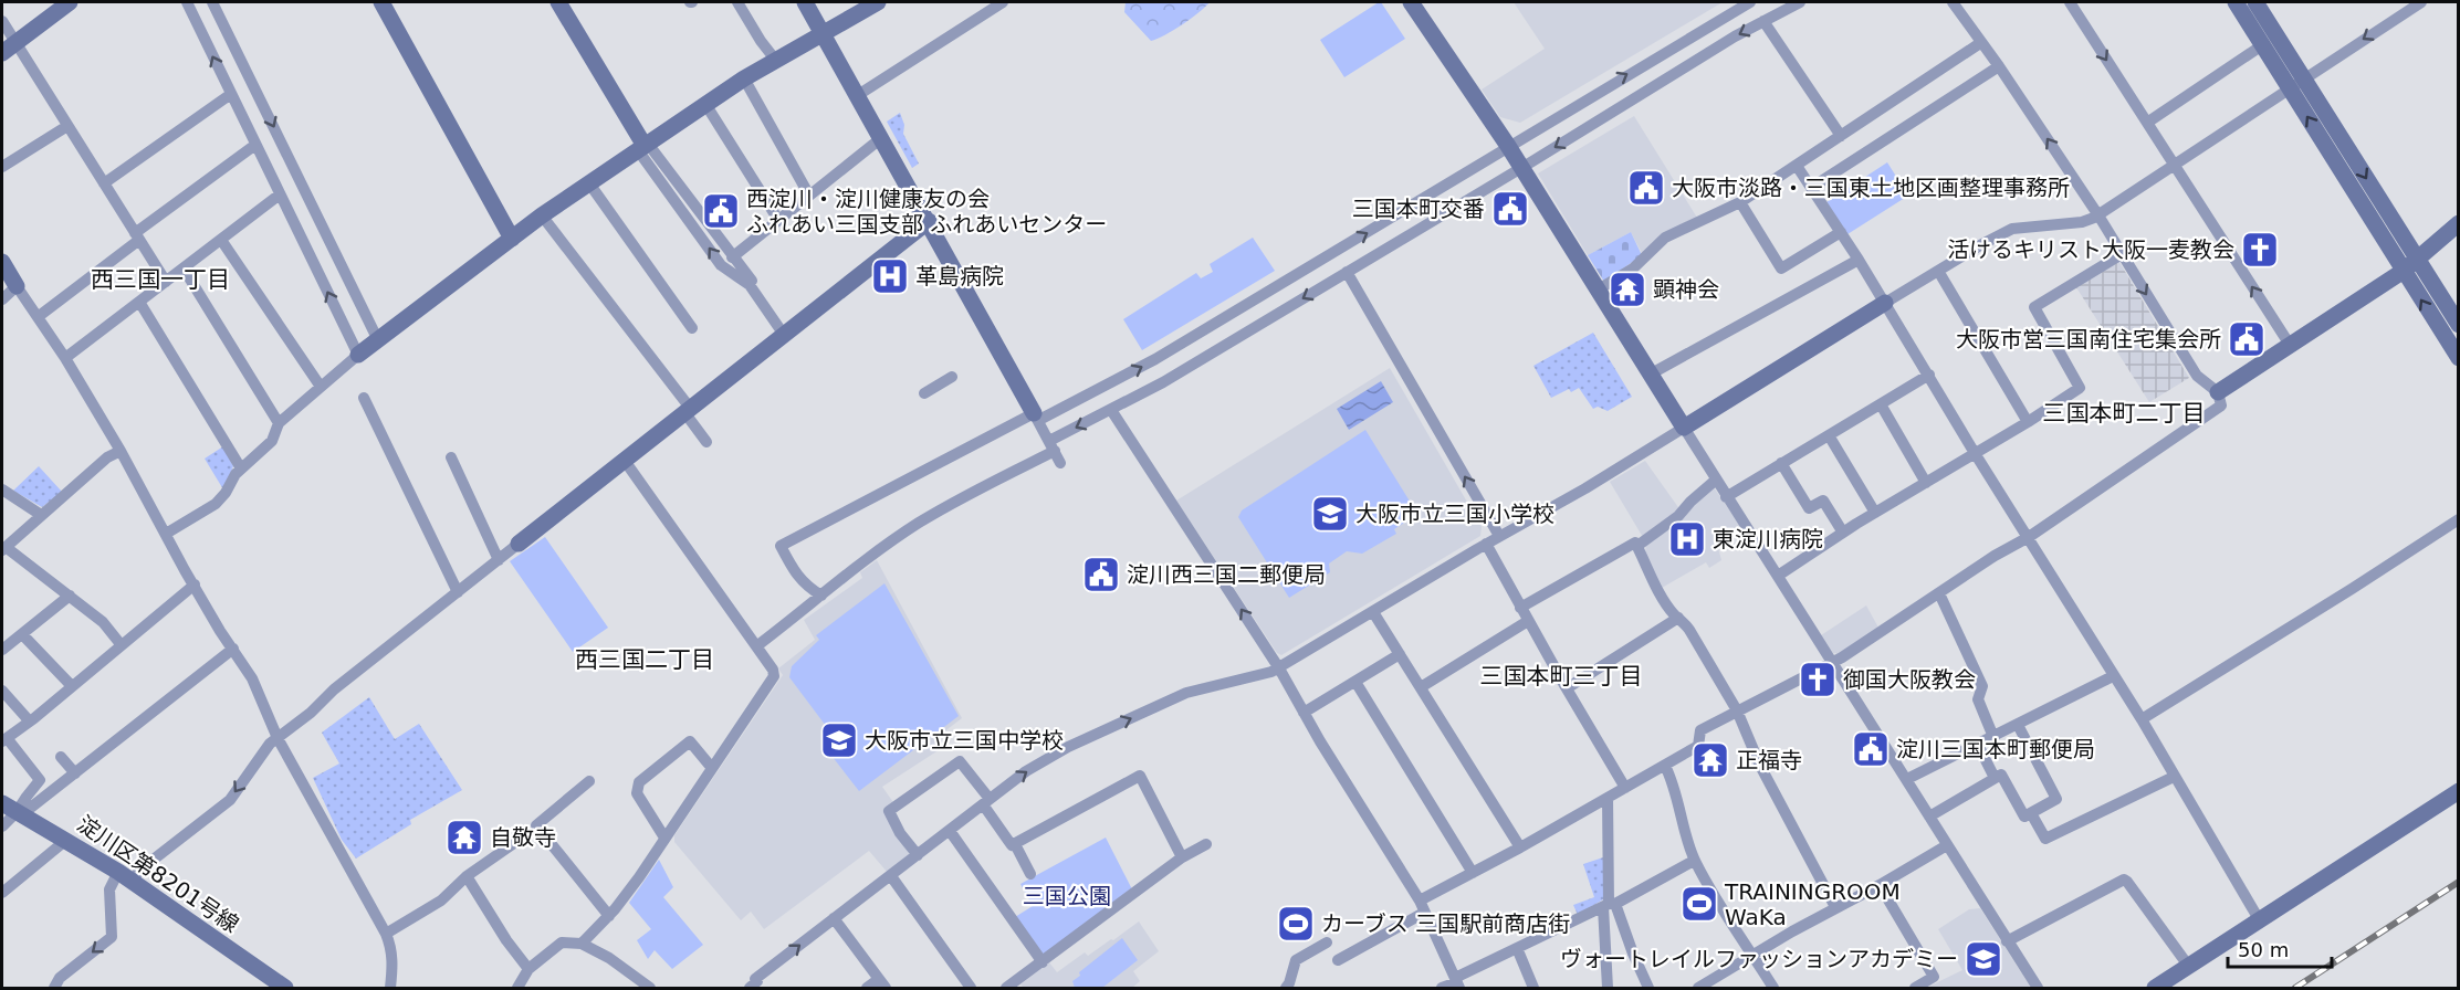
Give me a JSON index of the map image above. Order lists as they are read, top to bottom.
{
  "streets": {
    "street": ["淀川区第8201号線"]
  },
  "districts": [
    "西三国一丁目",
    "三国本町二丁目",
    "西三国二丁目",
    "三国本町三丁目"
  ],
  "parks": ["三国公園"],
  "places": {
    "public building": [
      "大阪市淡路・三国東土地区画整理事務所",
      "三国本町交番",
      "西淀川・淀川健康友の会 ふれあい三国支部 ふれあいセンター",
      "大阪市営三国南住宅集会所",
      "淀川西三国二郵便局",
      "淀川三国本町郵便局"
    ],
    "church": ["活けるキリスト大阪一麦教会", "御国大阪教会"],
    "hospital": ["革島病院", "東淀川病院"],
    "temple": ["顕神会", "正福寺", "自敬寺"],
    "school or university": ["大阪市立三国小学校", "大阪市立三国中学校", "ヴォートレイルファッションアカデミー"],
    "sports": ["TRAININGROOM WaKa", "カーブス 三国駅前商店街"]
  },
  "scale_bar": "50 m"
}
